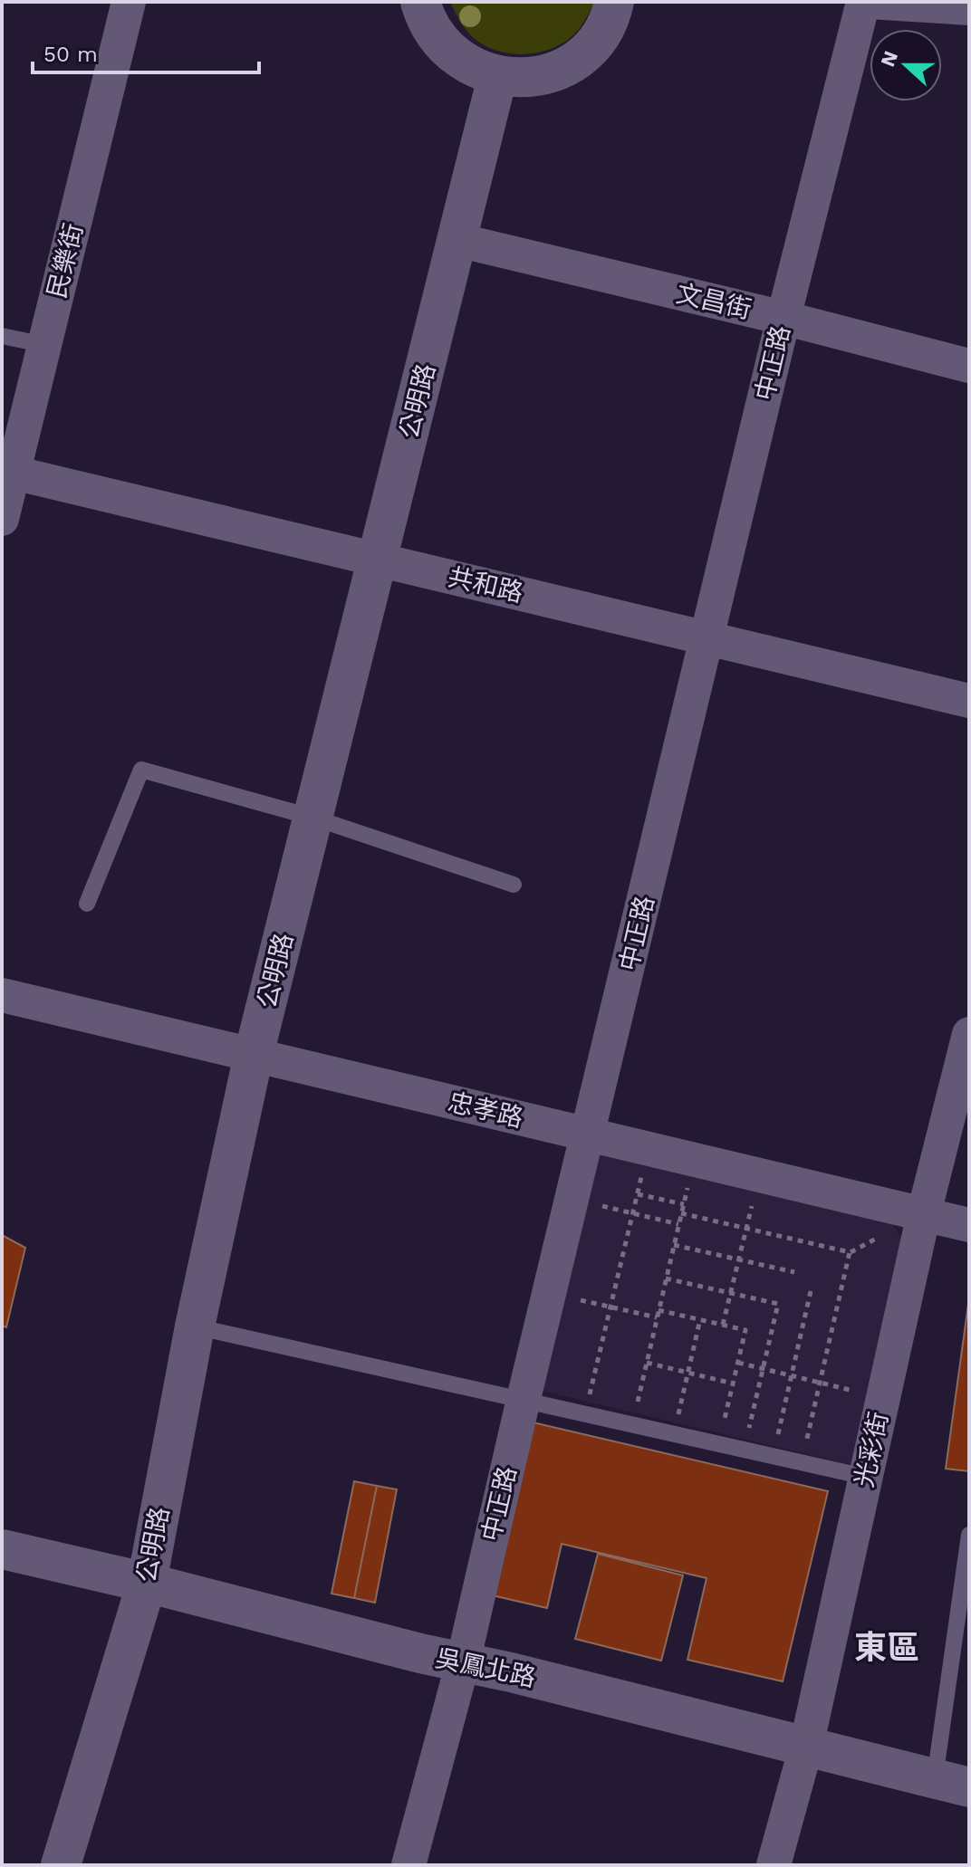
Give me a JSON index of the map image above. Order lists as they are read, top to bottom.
{
  "streets": {
    "street": [
      "民樂街",
      "文昌街",
      "中正路",
      "公明路",
      "共和路",
      "忠孝路",
      "光彩街",
      "吳鳳北路"
    ]
  },
  "crossings": [
    ["民樂街", "共和路"],
    ["文昌街", "中正路"],
    ["文昌街", "公明路"],
    ["中正路", "共和路"],
    ["中正路", "忠孝路"],
    ["中正路", "吳鳳北路"],
    ["公明路", "共和路"],
    ["公明路", "忠孝路"],
    ["公明路", "吳鳳北路"],
    ["忠孝路", "光彩街"],
    ["光彩街", "吳鳳北路"]
  ],
  "districts": ["東區"],
  "scale_bar": "50 m",
  "north": "left"
}
